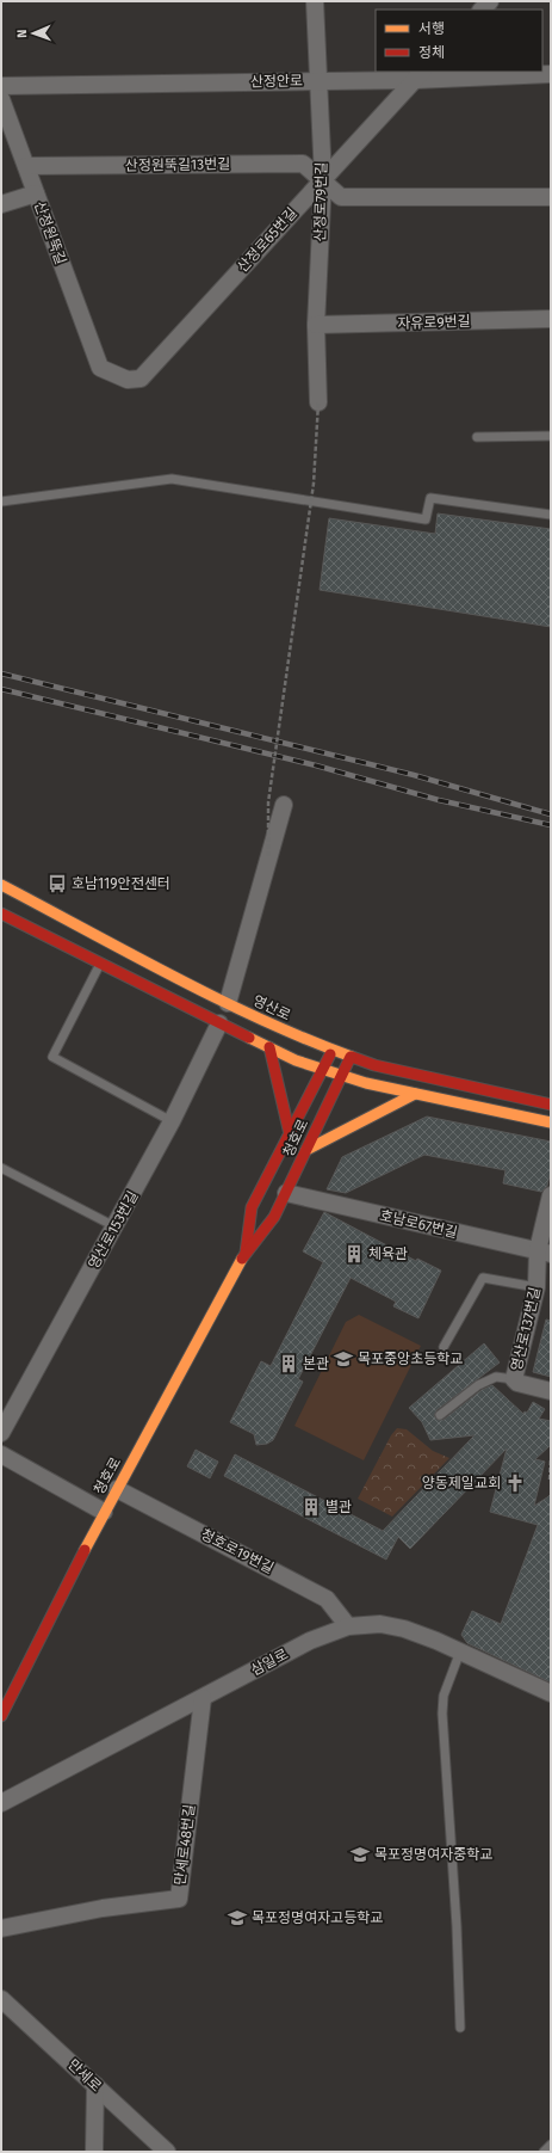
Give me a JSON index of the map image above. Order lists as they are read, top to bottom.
{
  "streets": {
    "street": [
      "산정안로",
      "산정원뚝길13번길",
      "산정로79번길",
      "산정원뚝길",
      "산정로65번길",
      "자유로9번길",
      "영산로",
      "청호로",
      "호남로67번길",
      "영산로153번길",
      "영산로137번길",
      "청호로19번길",
      "삼일로",
      "만세로48번길",
      "만세로"
    ]
  },
  "crossings": [
    ["산정안로", "산정로79번길"],
    ["산정안로", "산정로65번길"],
    ["산정원뚝길13번길", "산정로79번길"],
    ["산정원뚝길13번길", "산정원뚝길"],
    ["산정원뚝길13번길", "산정로65번길"],
    ["산정로79번길", "산정로65번길"],
    ["산정로79번길", "자유로9번길"],
    ["산정원뚝길", "산정로65번길"],
    ["영산로", "청호로"],
    ["청호로", "호남로67번길"],
    ["청호로", "청호로19번길"],
    ["호남로67번길", "영산로137번길"],
    ["청호로19번길", "삼일로"],
    ["삼일로", "만세로48번길"]
  ],
  "places": {
    "bus stop": ["호남119안전센터"],
    "building": ["체육관", "본관", "별관"],
    "school or university": ["목포중앙초등학교", "목포정명여자중학교", "목포정명여자고등학교"],
    "church": ["양동제일교회"]
  },
  "legend": ["서행", "정체"],
  "north": "left"
}
